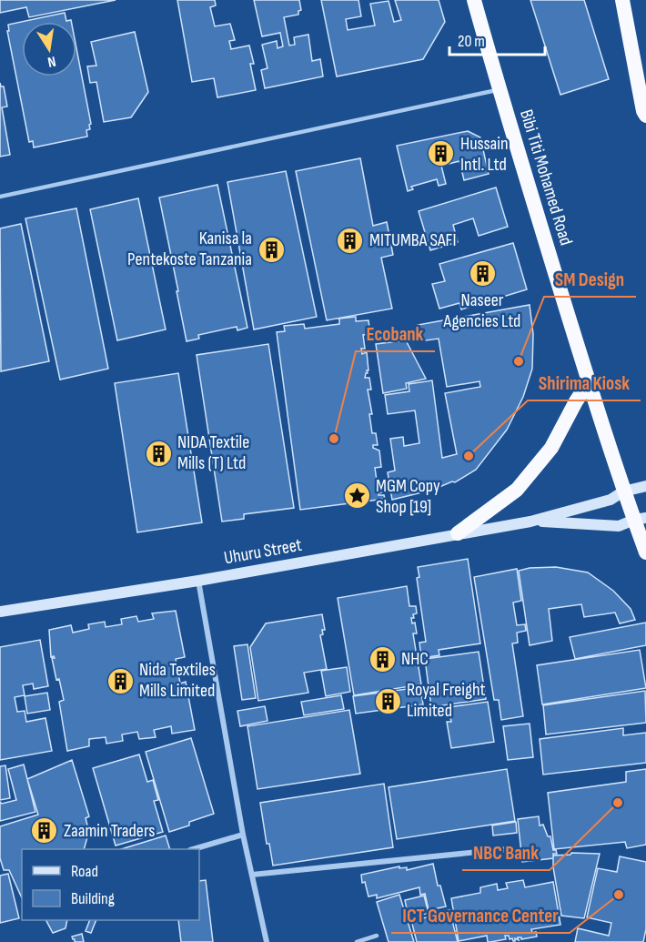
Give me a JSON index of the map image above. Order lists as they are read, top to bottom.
{
  "streets": {
    "highway": ["Bibi Titi Mohamed Road"],
    "main road": ["Uhuru Street"]
  },
  "crossings": [
    ["Bibi Titi Mohamed Road", "Uhuru Street"]
  ],
  "places": {
    "building": [
      "Hussain Intl. Ltd",
      "MITUMBA SAFI",
      "Kanisa la Pentekoste Tanzania",
      "Naseer Agencies Ltd",
      "NIDA Textile Mills (T) Ltd",
      "NHC",
      "Nida Textiles Mills Limited",
      "Royal Freight Limited",
      "Zaamin Traders"
    ],
    "other": [
      "SM Design",
      "Ecobank",
      "Shirima Kiosk",
      "NBC Bank",
      "ICT Governance Center"
    ],
    "place": ["MGM Copy Shop [19]"]
  },
  "legend": ["Road", "Building"],
  "scale_bar": "20 m",
  "north": "bottom"
}
